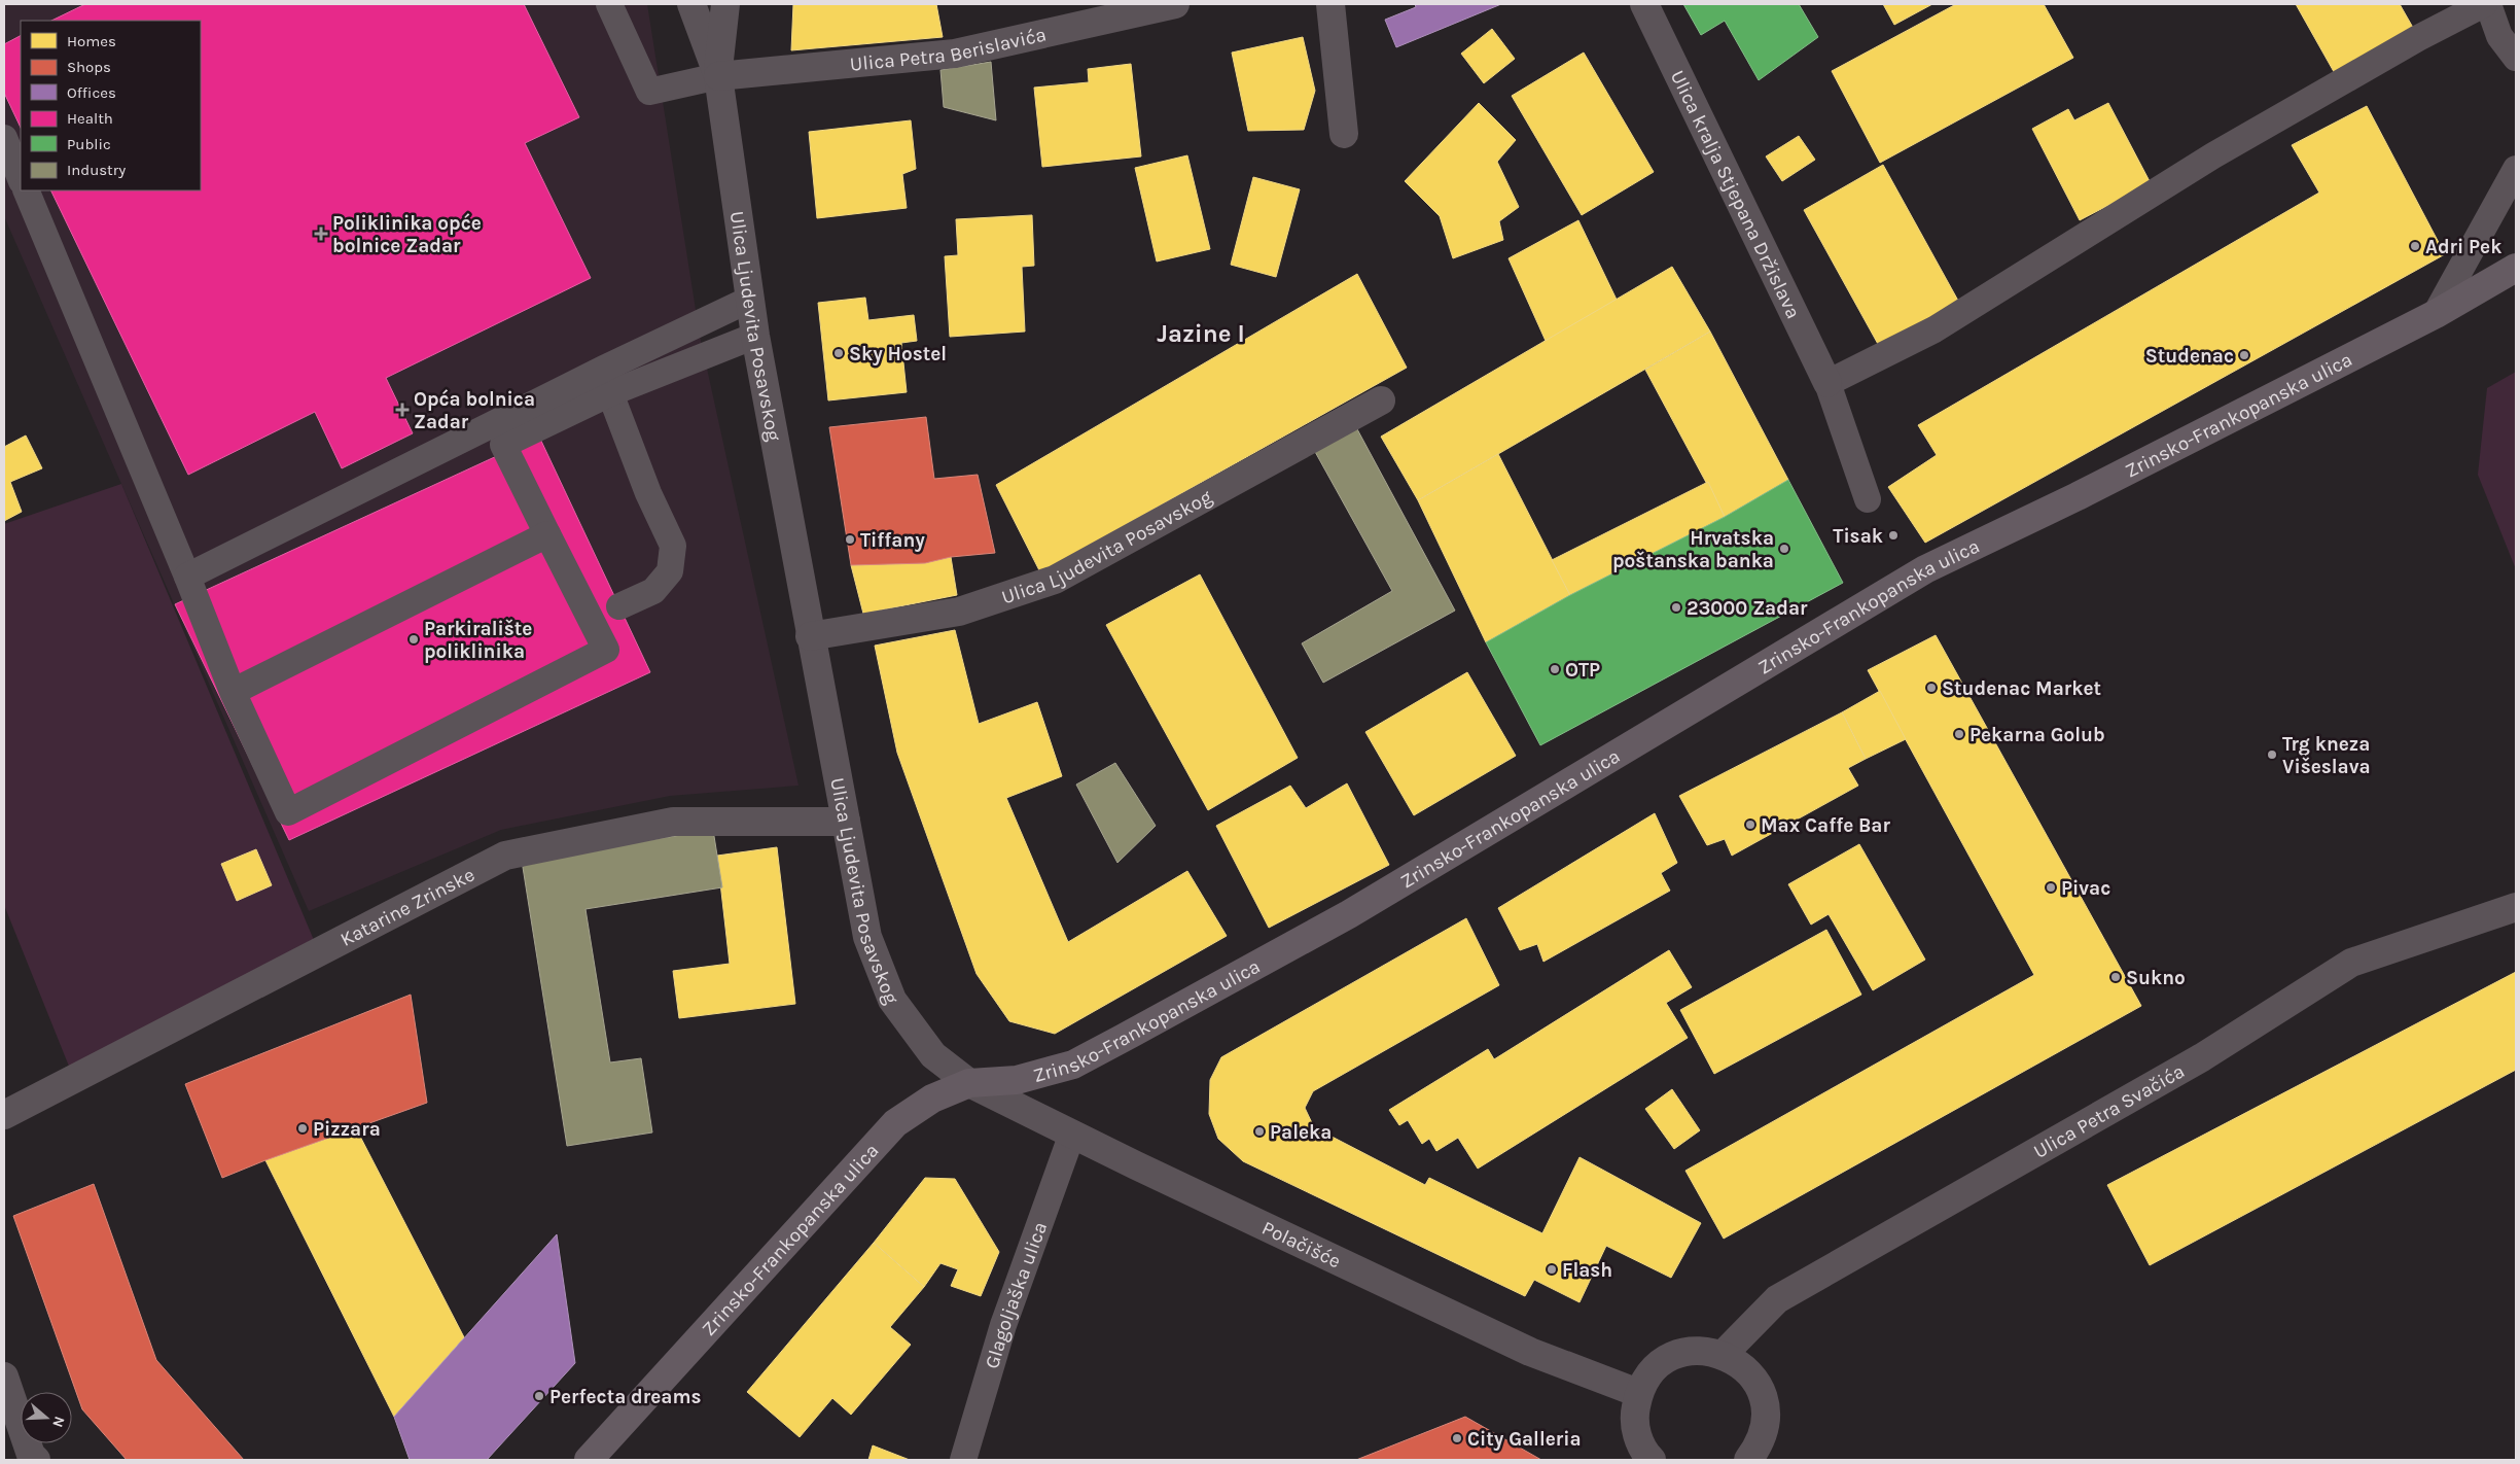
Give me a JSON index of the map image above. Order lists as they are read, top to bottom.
{
  "streets": {
    "main road": ["Zrinsko-Frankopanska ulica"],
    "street": [
      "Ulica Petra Berislavića",
      "Ulica kralja Stjepana Držislava",
      "Ulica Ljudevita Posavskog",
      "Katarine Zrinske",
      "Ulica Petra Svačića",
      "Polačišće"
    ],
    "lane": ["Glagoljaška ulica"]
  },
  "crossings": [
    ["Ulica Petra Berislavića", "Ulica Ljudevita Posavskog"],
    ["Ulica Ljudevita Posavskog", "Zrinsko-Frankopanska ulica"],
    ["Ulica Ljudevita Posavskog", "Katarine Zrinske"],
    ["Ulica Ljudevita Posavskog", "Polačišće"],
    ["Zrinsko-Frankopanska ulica", "Polačišće"],
    ["Polačišće", "Glagoljaška ulica"]
  ],
  "districts": ["Jazine I"],
  "places": {
    "health": ["Poliklinika opće bolnice Zadar", "Opća bolnica Zadar"],
    "other": [
      "Adri Pek",
      "Sky Hostel",
      "Studenac",
      "Tisak",
      "Tiffany",
      "Hrvatska poštanska banka",
      "23000 Zadar",
      "Parkiralište poliklinika",
      "OTP",
      "Studenac Market",
      "Pekarna Golub",
      "Trg kneza Višeslava",
      "Max Caffe Bar",
      "Pivac",
      "Sukno",
      "Pizzara",
      "Paleka",
      "Flash",
      "Perfecta dreams",
      "City Galleria"
    ]
  },
  "legend": [
    "Homes",
    "Shops",
    "Offices",
    "Health",
    "Public",
    "Industry"
  ],
  "north": "right"
}
